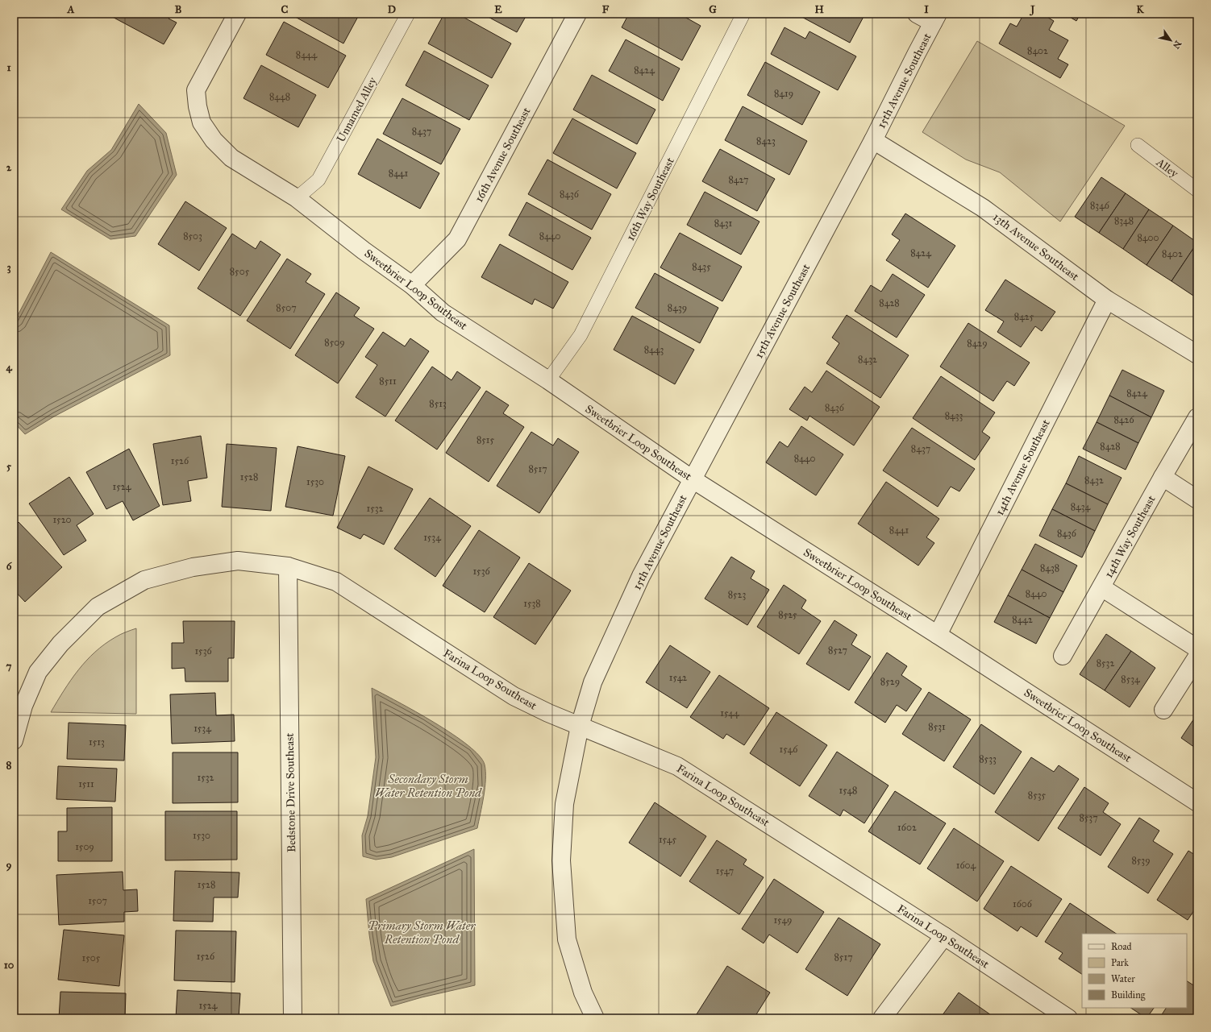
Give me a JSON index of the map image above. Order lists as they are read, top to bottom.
{
  "streets": {
    "street": [
      "15th Avenue Southeast",
      "16th Avenue Southeast",
      "13th Avenue Southeast",
      "Sweetbrier Loop Southeast",
      "14th Avenue Southeast",
      "14th Way Southeast",
      "Farina Loop Southeast",
      "Bedstone Drive Southeast"
    ],
    "lane": ["Unnamed Alley", "Alley", "16th Way Southeast"]
  },
  "crossings": [
    ["15th Avenue Southeast", "13th Avenue Southeast"],
    ["15th Avenue Southeast", "Sweetbrier Loop Southeast"],
    ["15th Avenue Southeast", "Farina Loop Southeast"],
    ["Unnamed Alley", "Sweetbrier Loop Southeast"],
    ["16th Avenue Southeast", "Sweetbrier Loop Southeast"],
    ["16th Way Southeast", "Sweetbrier Loop Southeast"],
    ["13th Avenue Southeast", "14th Avenue Southeast"],
    ["Sweetbrier Loop Southeast", "14th Avenue Southeast"],
    ["Farina Loop Southeast", "Bedstone Drive Southeast"]
  ],
  "water": ["Secondary Storm Water Retention Pond", "Primary Storm Water Retention Pond"],
  "house_numbers": [
    "8402",
    "8444",
    "8424",
    "8419",
    "8448",
    "8437",
    "8423",
    "8441",
    "8427",
    "8436",
    "8346",
    "8348",
    "8431",
    "8503",
    "8440",
    "8400",
    "8424",
    "8402",
    "8435",
    "8505",
    "8428",
    "8507",
    "8439",
    "8425",
    "8509",
    "8429",
    "8443",
    "8432",
    "8511",
    "8424",
    "8513",
    "8436",
    "8433",
    "8426",
    "8515",
    "8428",
    "8437",
    "8440",
    "1526",
    "8517",
    "1528",
    "8432",
    "1530",
    "1524",
    "8434",
    "1532",
    "1520",
    "8441",
    "8436",
    "1534",
    "8438",
    "1536",
    "8440",
    "8523",
    "1538",
    "8525",
    "8442",
    "8527",
    "1536",
    "8532",
    "1542",
    "8534",
    "8529",
    "1544",
    "8531",
    "1534",
    "1513",
    "1546",
    "8533",
    "1532",
    "1511",
    "1548",
    "8535",
    "8537",
    "1602",
    "1530",
    "1545",
    "1509",
    "8539",
    "1604",
    "1547",
    "1528",
    "1507",
    "1606",
    "1549",
    "1526",
    "8517",
    "1505",
    "1524"
  ],
  "legend": [
    "Road",
    "Park",
    "Water",
    "Building"
  ],
  "north": "bottom right",
  "grid": {
    "columns": [
      "A",
      "B",
      "C",
      "D",
      "E",
      "F",
      "G",
      "H",
      "I",
      "J",
      "K"
    ],
    "rows": [
      "1",
      "2",
      "3",
      "4",
      "5",
      "6",
      "7",
      "8",
      "9",
      "10"
    ]
  }
}
